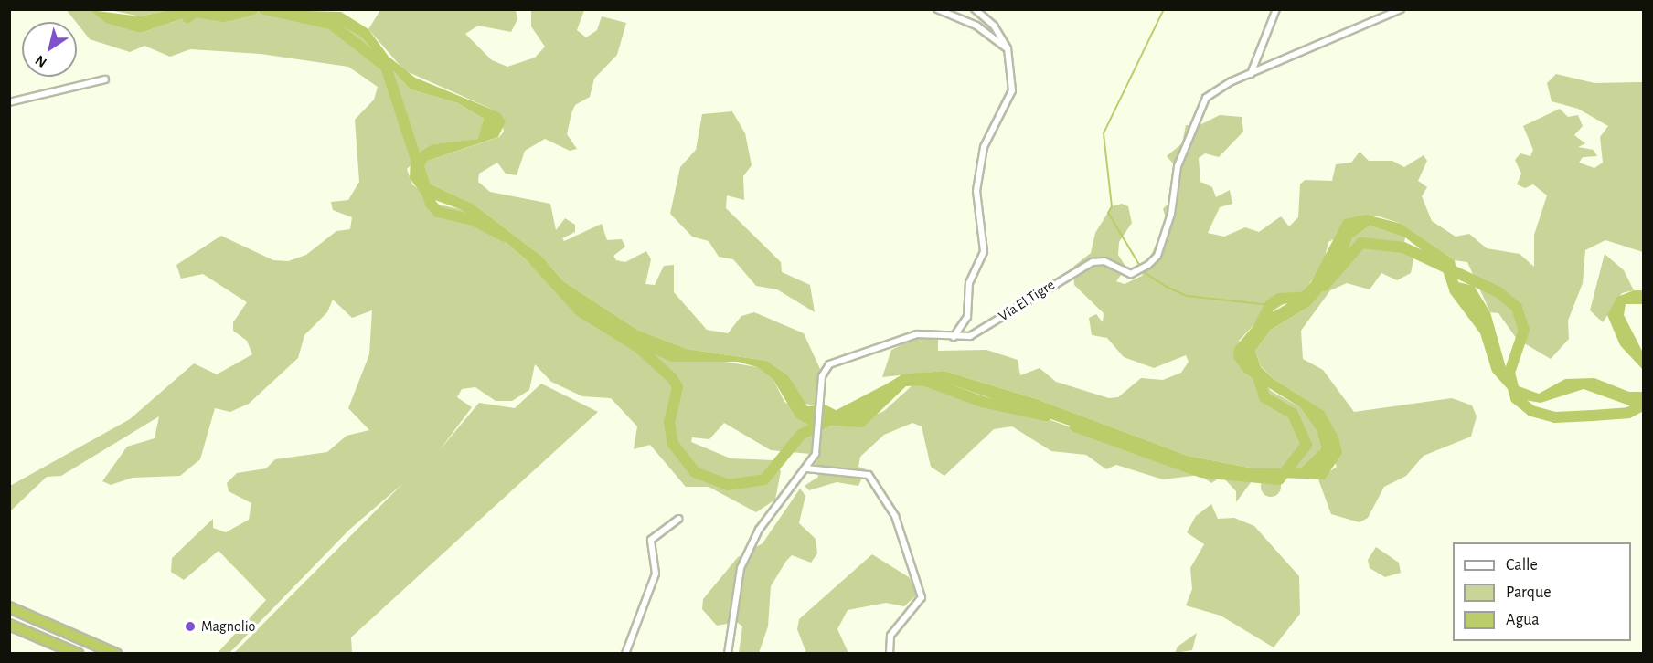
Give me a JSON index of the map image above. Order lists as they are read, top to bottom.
{
  "streets": {
    "street": ["Vía El Tigre"]
  },
  "places": ["Magnolio"],
  "legend": ["Calle", "Parque", "Agua"],
  "north": "bottom left"
}
